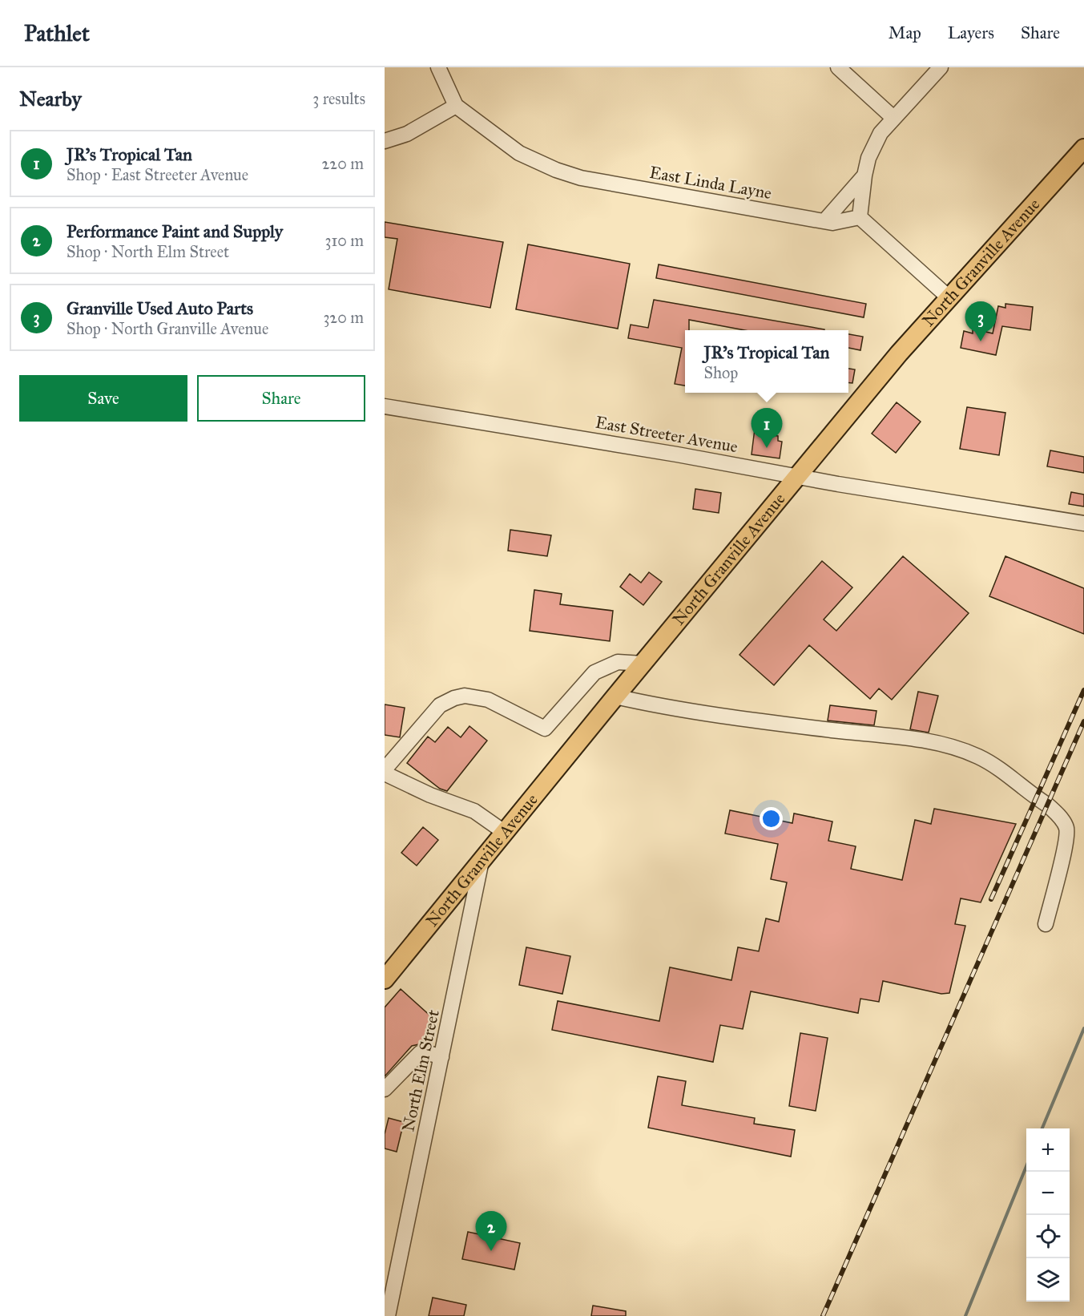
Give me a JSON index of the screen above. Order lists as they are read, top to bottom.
{
  "streets": {
    "main road": ["North Granville Avenue"],
    "street": ["East Linda Layne", "East Streeter Avenue", "North Elm Street"]
  },
  "crossings": [
    ["North Granville Avenue", "East Streeter Avenue"],
    ["North Granville Avenue", "North Elm Street"]
  ],
  "page": {
    "header": "Pathlet",
    "nav": ["Map", "Layers", "Share"],
    "heading": ["Nearby", "3 results"],
    "list": [
      {
        "mark": "1",
        "name": "JR's Tropical Tan",
        "note": "Shop · East Streeter Avenue",
        "value": "220 m"
      },
      {
        "mark": "2",
        "name": "Performance Paint and Supply",
        "note": "Shop · North Elm Street",
        "value": "310 m"
      },
      {
        "mark": "3",
        "name": "Granville Used Auto Parts",
        "note": "Shop · North Granville Avenue",
        "value": "320 m"
      }
    ],
    "pins": ["3", "1", "2"],
    "popup": ["JR's Tropical Tan", "Shop"],
    "buttons": ["Save", "Share"],
    "map_buttons": ["+", "−"]
  }
}
